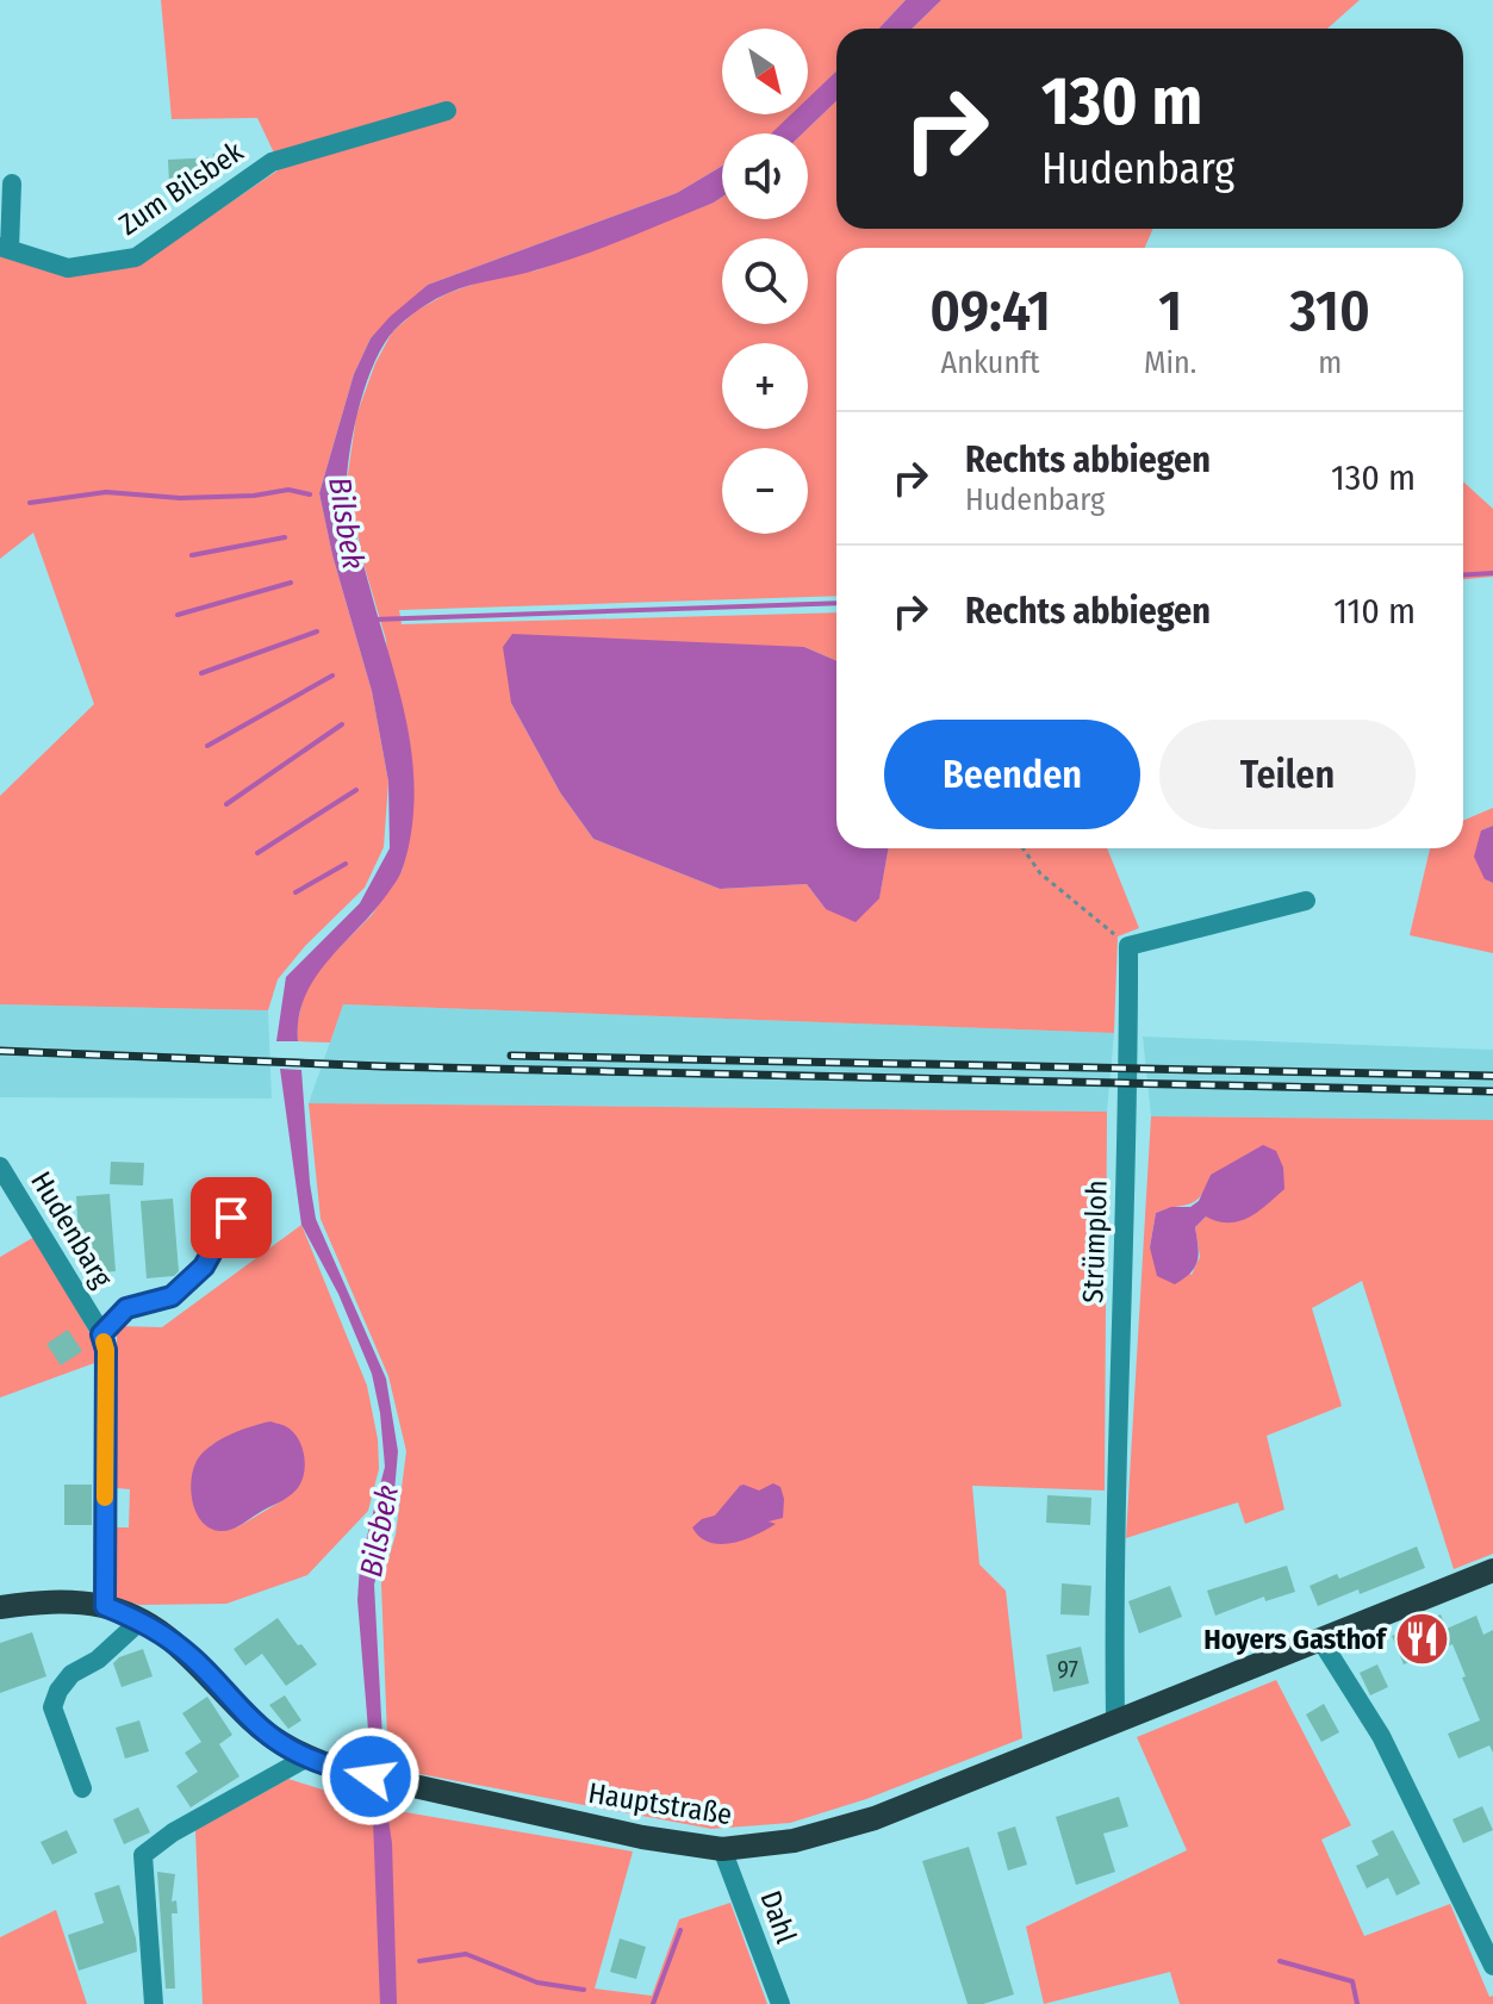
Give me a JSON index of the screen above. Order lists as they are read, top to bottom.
{
  "streets": {
    "main road": ["Hauptstraße"],
    "street": [
      "Zum Bilsbek",
      "Hudenbarg",
      "Strümploh",
      "Dahl"
    ]
  },
  "crossings": [
    ["Hudenbarg", "Hauptstraße"],
    ["Strümploh", "Hauptstraße"],
    ["Hauptstraße", "Dahl"]
  ],
  "water": ["Bilsbek"],
  "places": {
    "restaurant": ["Hoyers Gasthof"]
  },
  "house_numbers": ["97"],
  "north": "bottom right",
  "page": {
    "map_buttons": ["+", "−"],
    "turn": ["130 m", "Hudenbarg"],
    "eta": [
      "09:41",
      "Ankunft",
      "1",
      "Min.",
      "310",
      "m"
    ],
    "list": [
      {
        "name": "Rechts abbiegen",
        "note": "Hudenbarg",
        "value": "130 m"
      },
      {
        "name": "Rechts abbiegen",
        "value": "110 m"
      }
    ],
    "buttons": ["Beenden", "Teilen"]
  }
}
